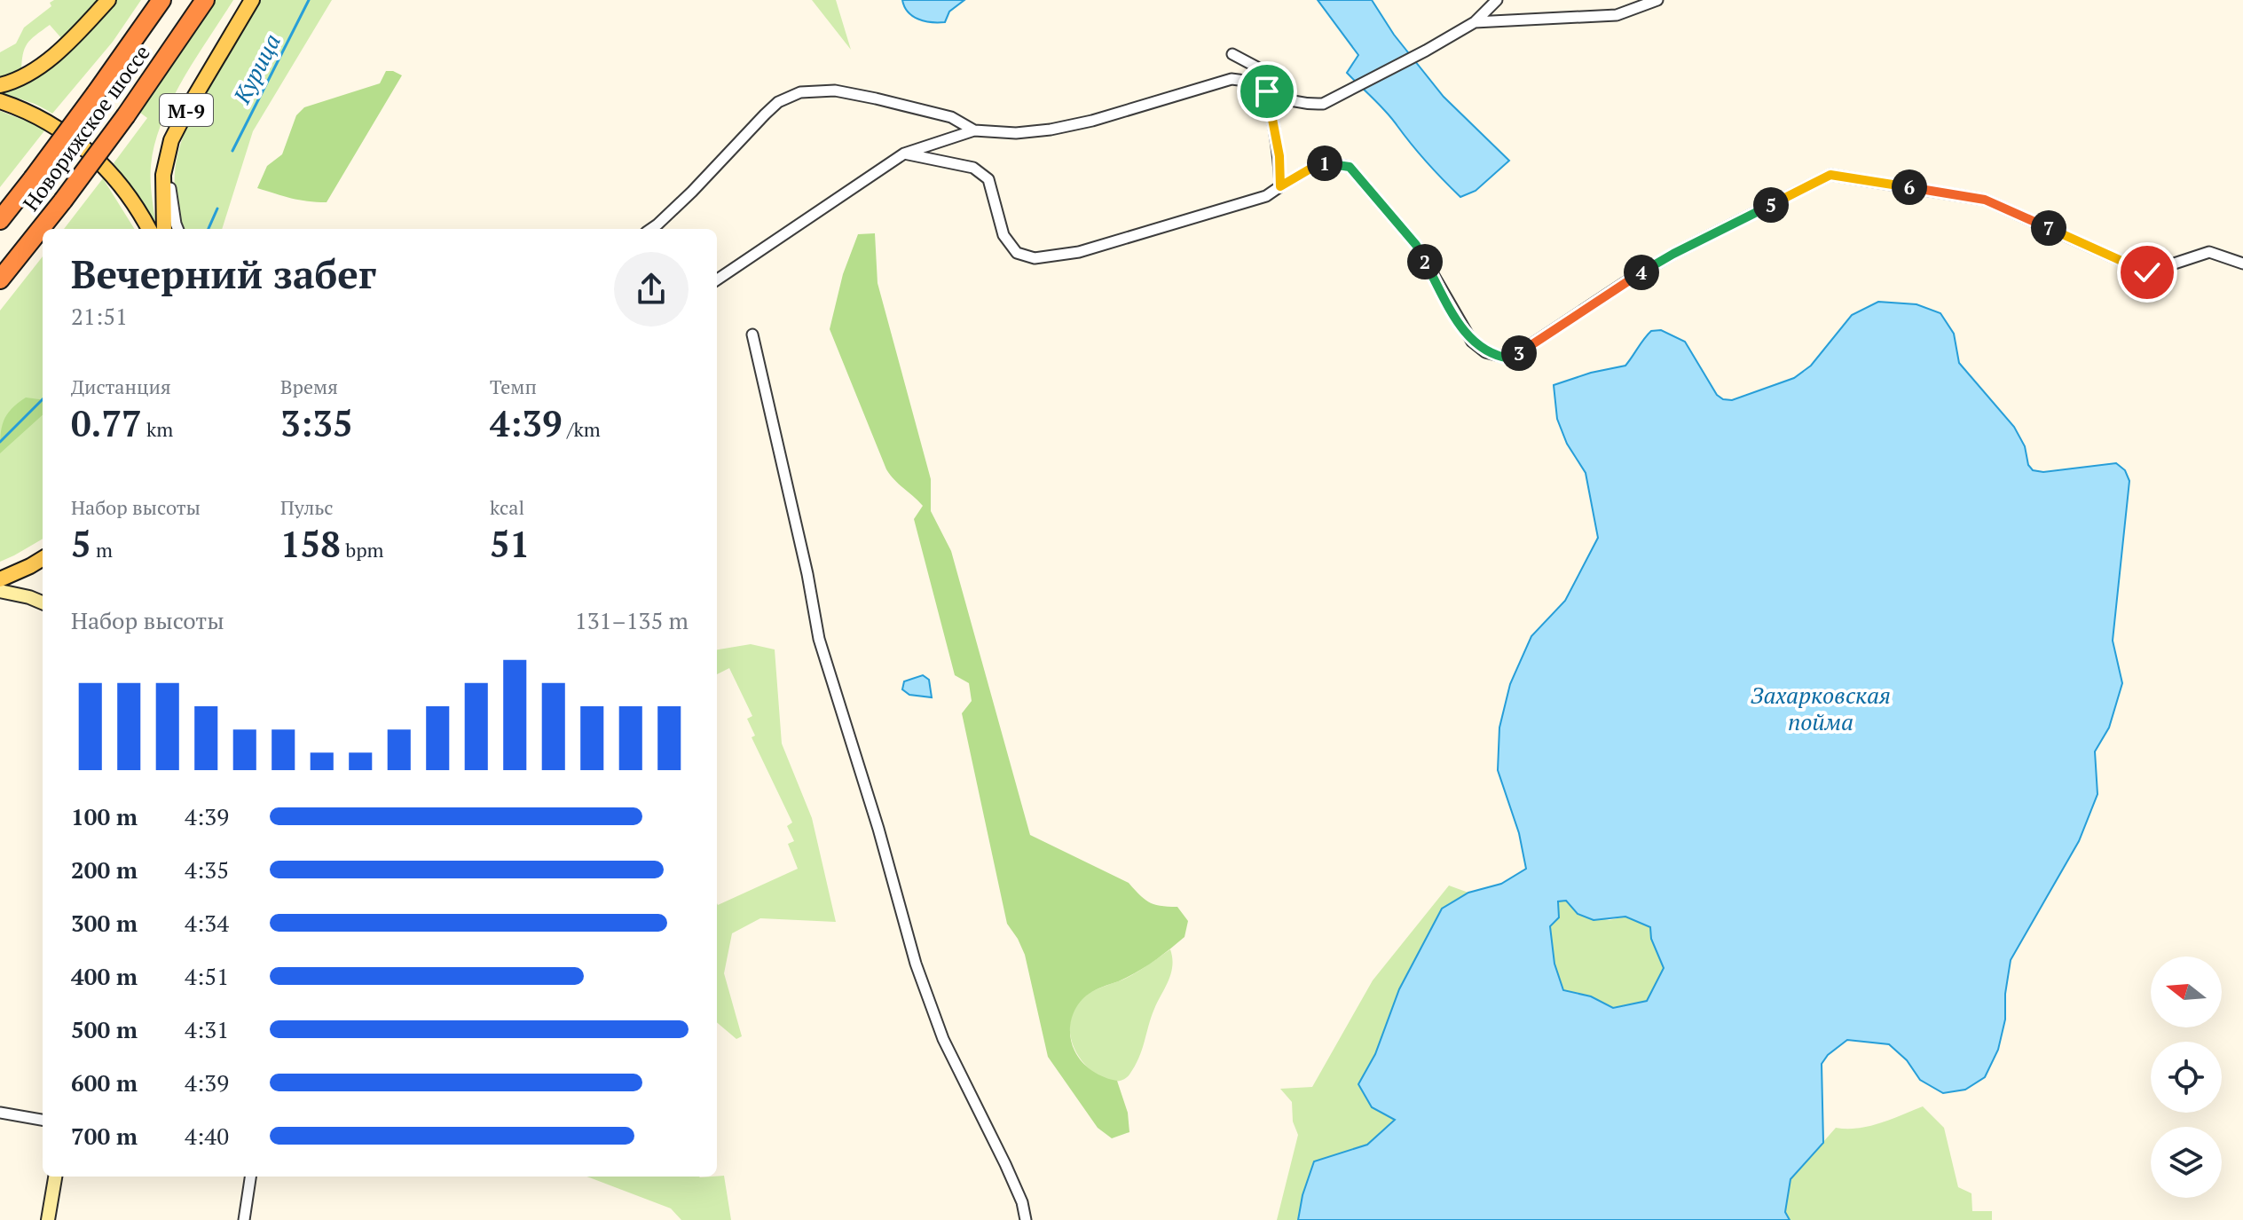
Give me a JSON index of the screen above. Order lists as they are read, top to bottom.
{
  "streets": {
    "highway": ["М-9", "Новорижское шоссе"]
  },
  "water": ["Курица", "Захарковская пойма"],
  "north": "left",
  "page": {
    "pins": [
      "1",
      "6",
      "5",
      "7",
      "2",
      "4",
      "3"
    ],
    "heading": ["Вечерний забег", "21:51"],
    "stats": [
      ["Дистанция", "0.77 km"],
      ["Время", "3:35"],
      ["Темп", "4:39 /km"],
      ["Набор высоты", "5 m"],
      ["Пульс", "158 bpm"],
      ["kcal", "51"]
    ],
    "chart": ["Набор высоты", "131–135 m"],
    "list": [
      {
        "name": "100 m",
        "note": "4:39"
      },
      {
        "name": "200 m",
        "note": "4:35"
      },
      {
        "name": "300 m",
        "note": "4:34"
      },
      {
        "name": "400 m",
        "note": "4:51"
      },
      {
        "name": "500 m",
        "note": "4:31"
      },
      {
        "name": "600 m",
        "note": "4:39"
      },
      {
        "name": "700 m",
        "note": "4:40"
      }
    ]
  }
}
